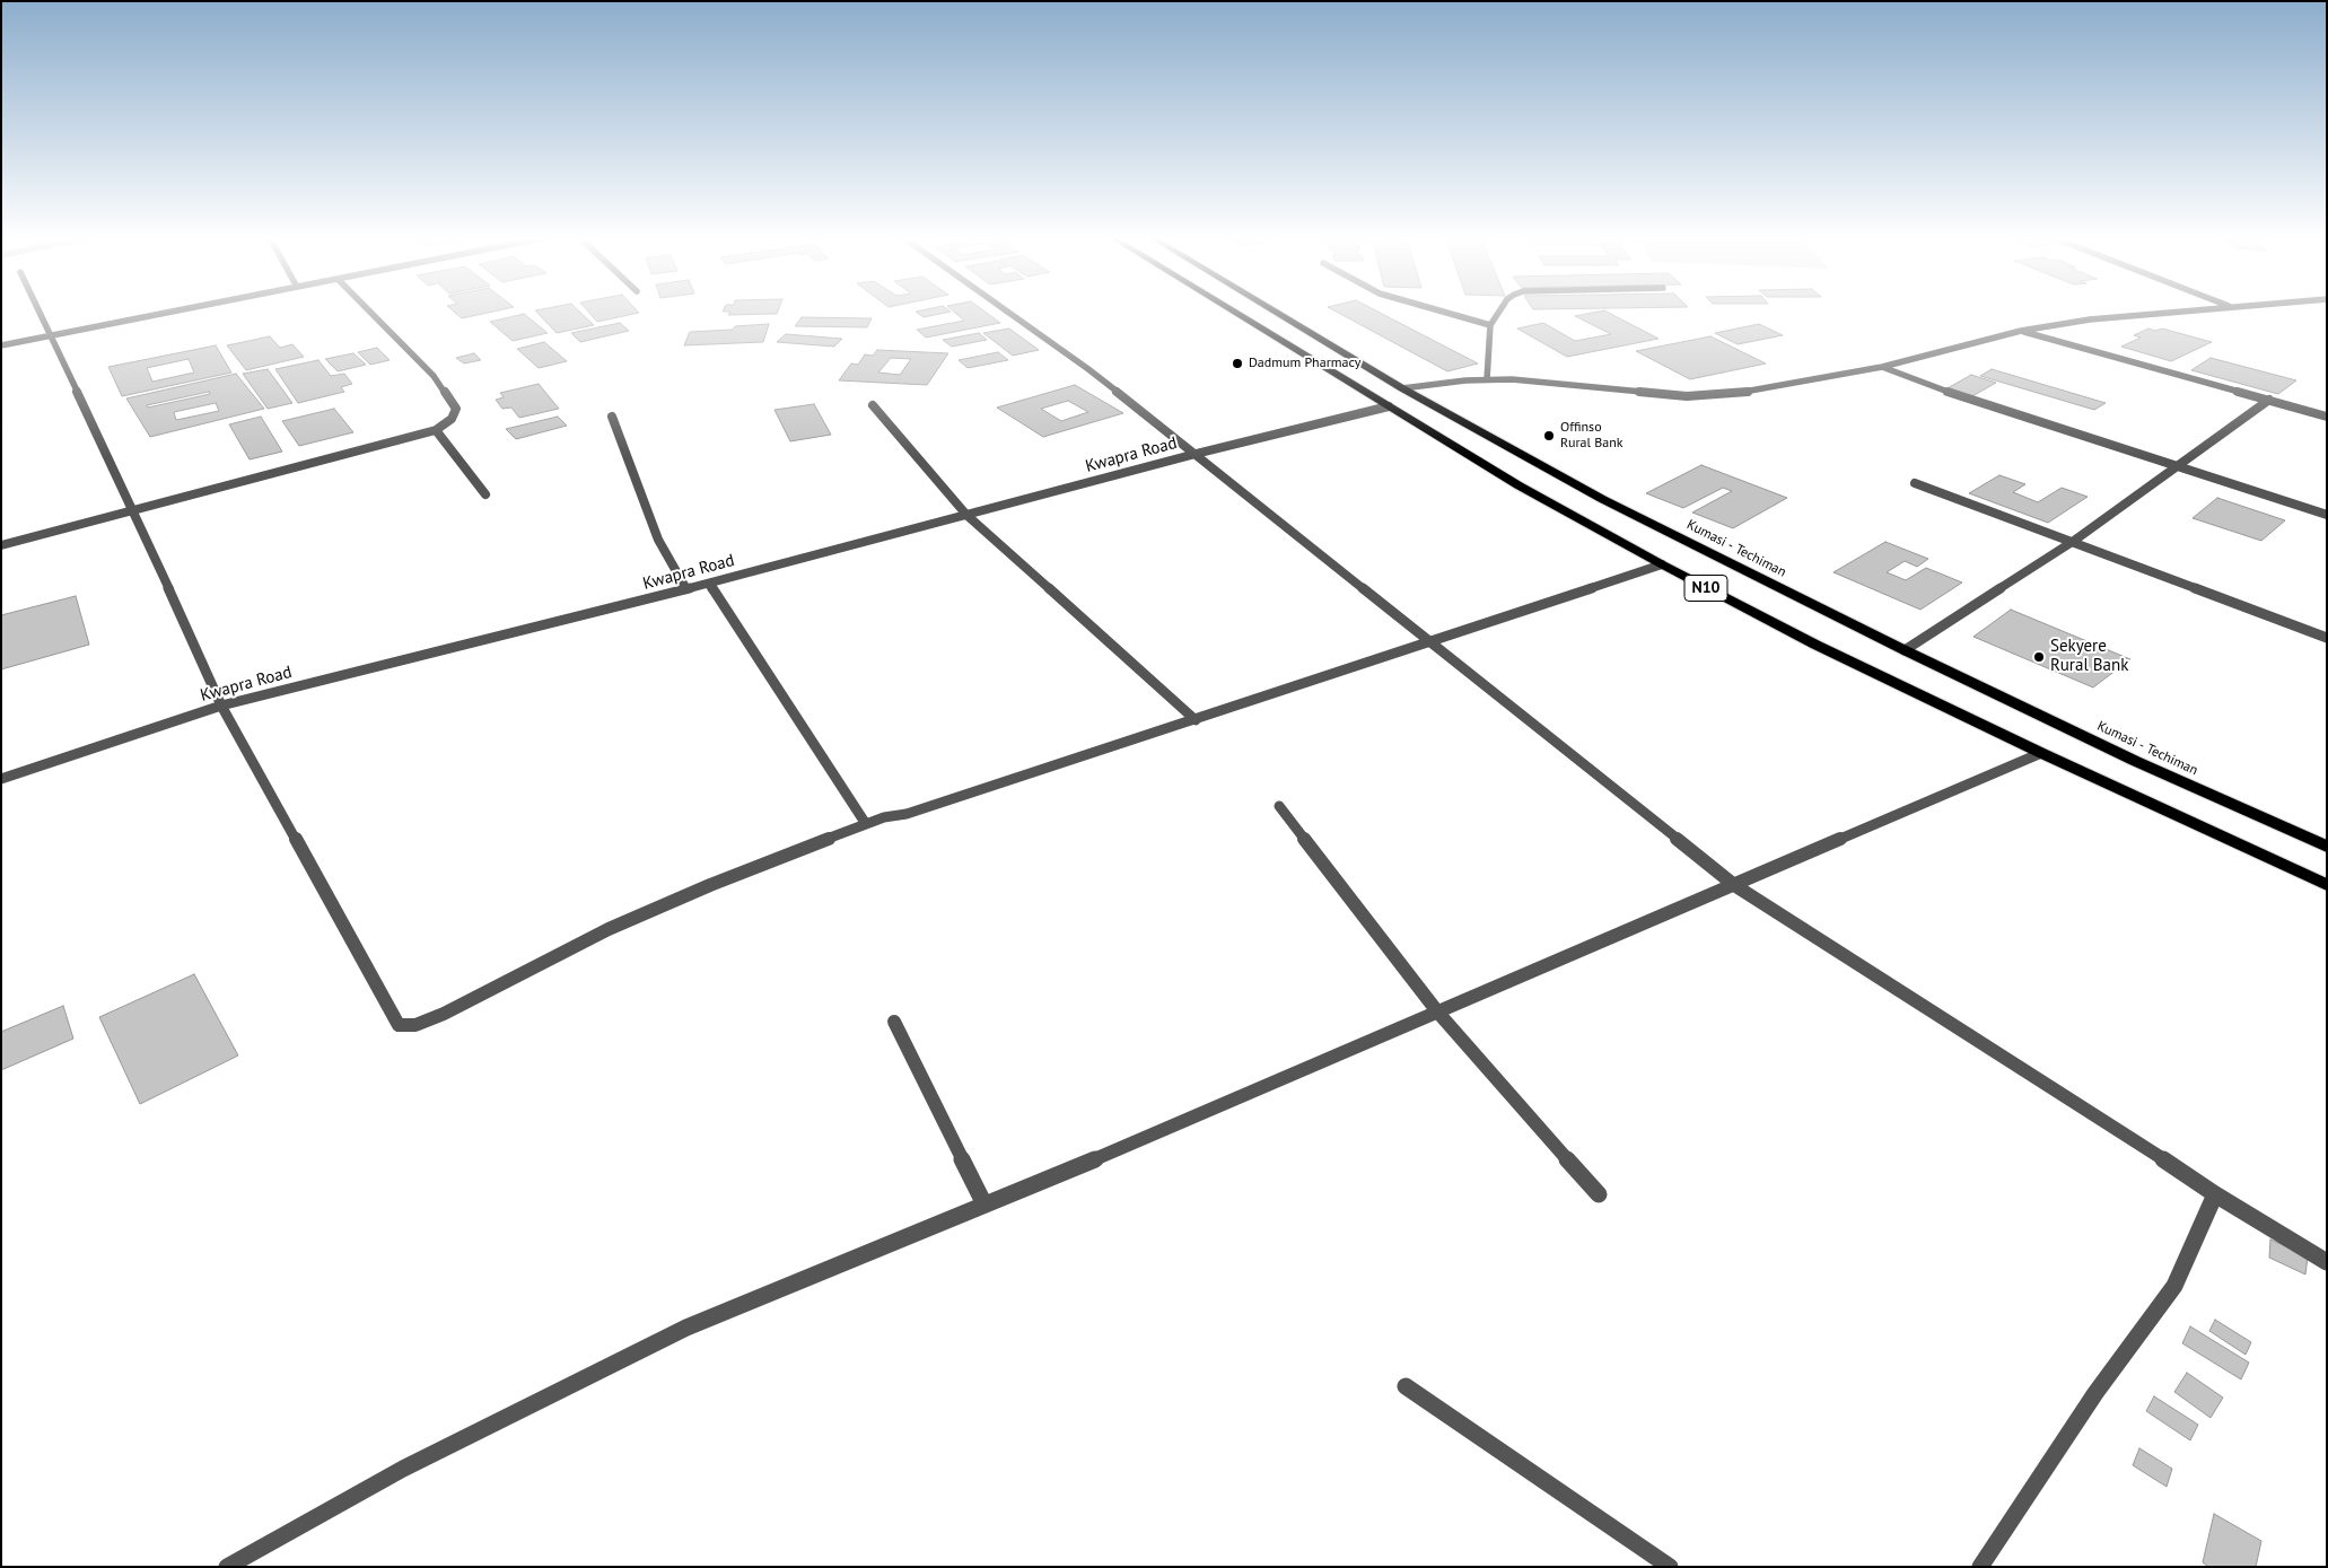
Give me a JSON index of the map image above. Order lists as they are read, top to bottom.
{
  "streets": {
    "highway": ["Kumasi - Techiman", "N10"],
    "street": ["Kwapra Road"]
  },
  "crossings": [
    ["Kwapra Road", "N10"]
  ],
  "places": ["Dadmum Pharmacy", "Offinso Rural Bank", "Sekyere Rural Bank"]
}
